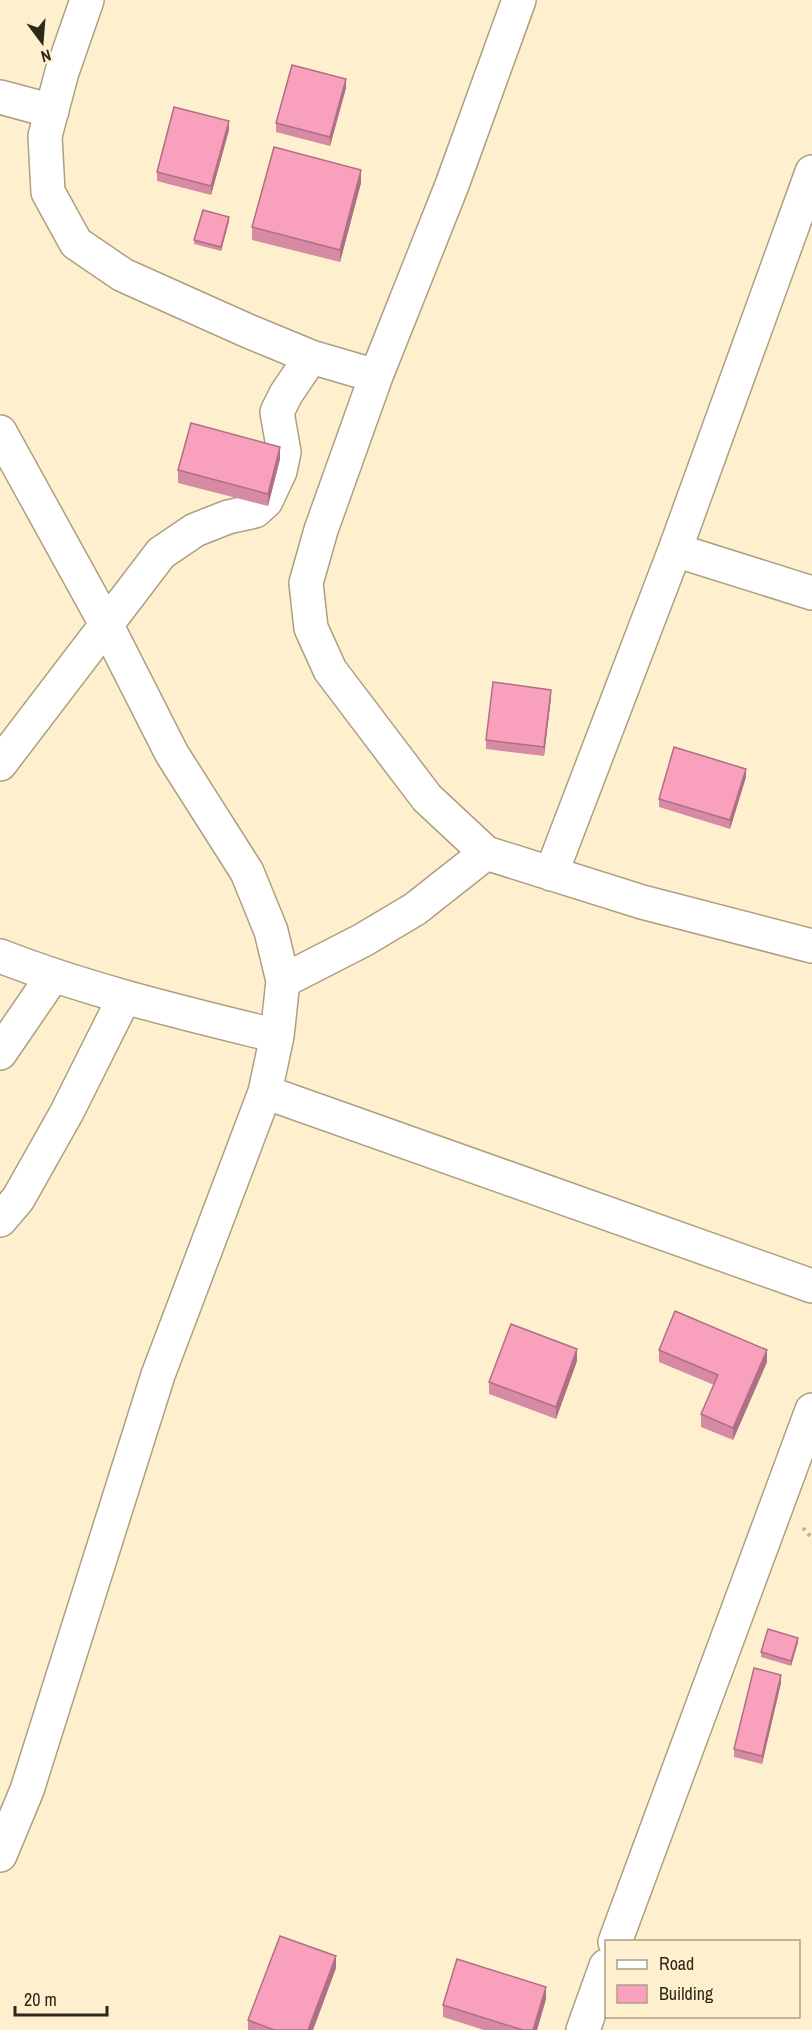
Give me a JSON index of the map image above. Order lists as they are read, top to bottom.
{
  "legend": ["Road", "Building"],
  "scale_bar": "20 m",
  "north": "bottom"
}
